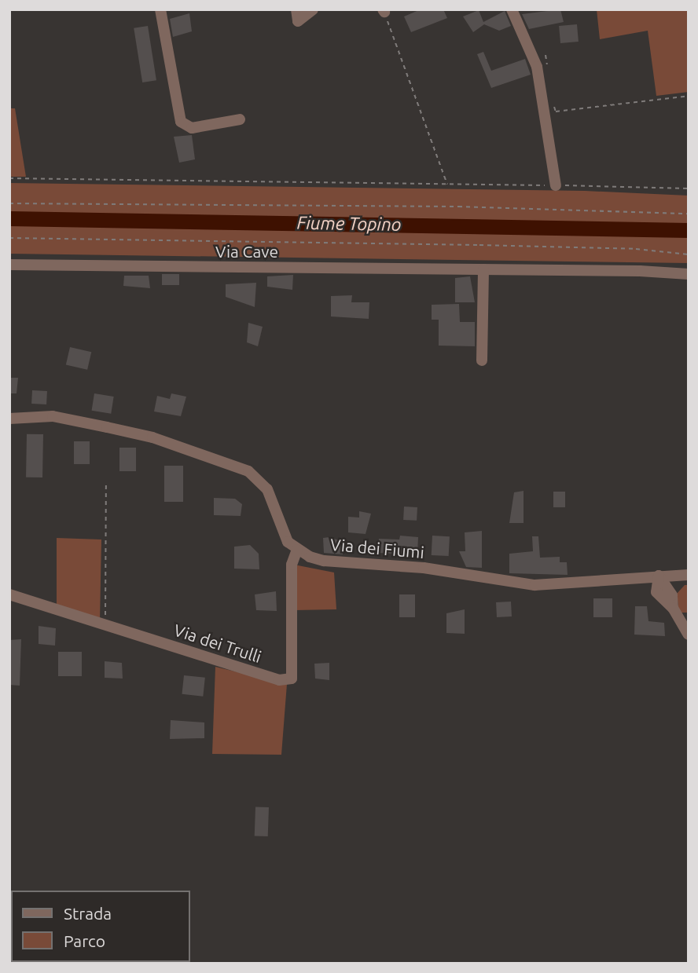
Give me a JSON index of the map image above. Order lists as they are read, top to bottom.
{
  "streets": {
    "street": ["Via Cave", "Via dei Fiumi", "Via dei Trulli"]
  },
  "crossings": [
    ["Via dei Fiumi", "Via dei Trulli"]
  ],
  "water": ["Fiume Topino"],
  "legend": ["Strada", "Parco"]
}
